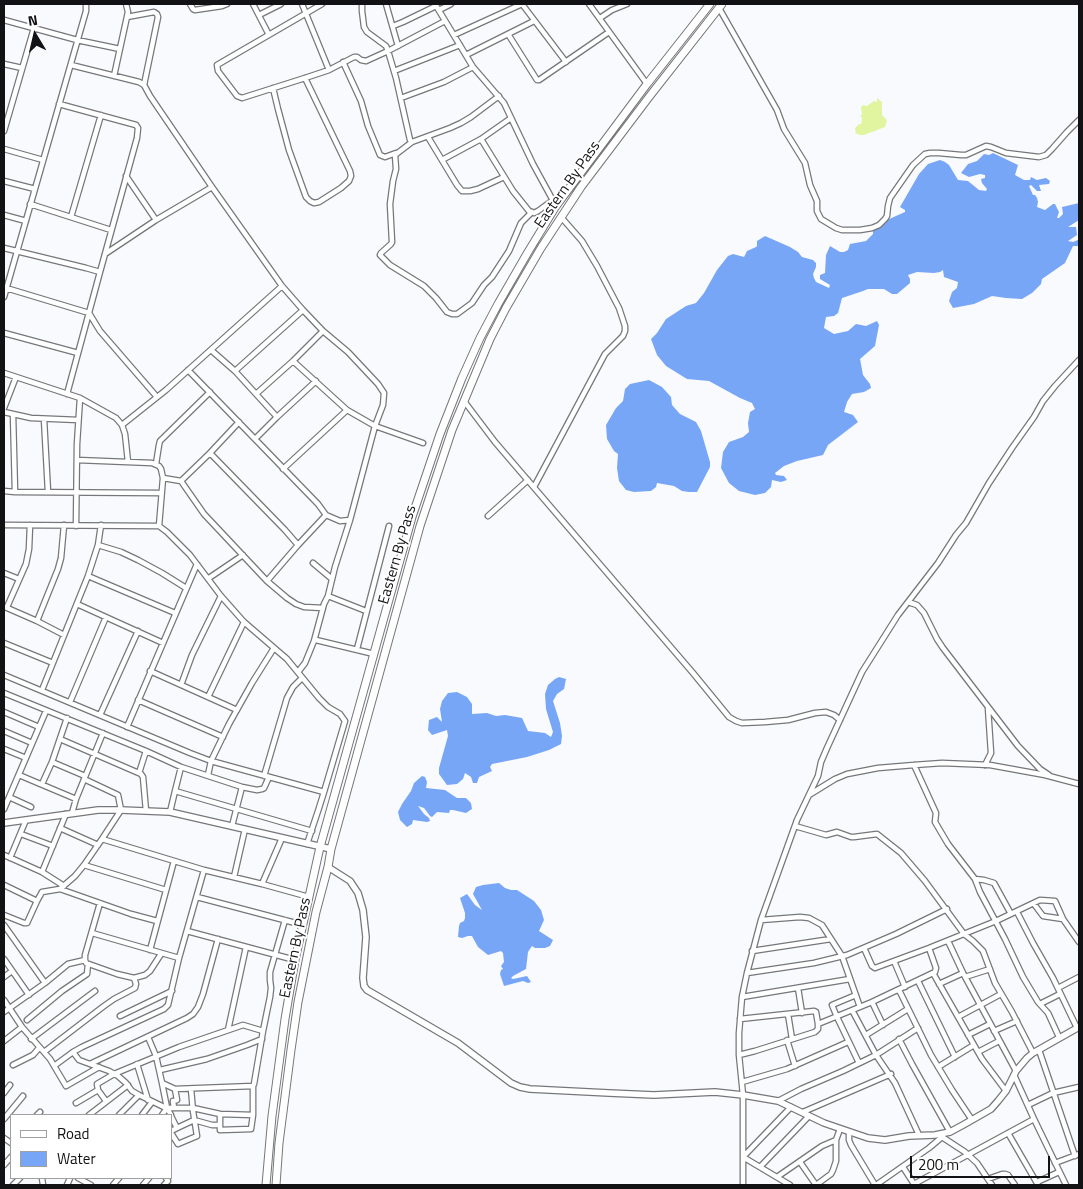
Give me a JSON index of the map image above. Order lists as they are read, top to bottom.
{
  "streets": {
    "main road": ["Eastern By Pass"]
  },
  "legend": ["Road", "Water"],
  "scale_bar": "200 m",
  "north": "top"
}
